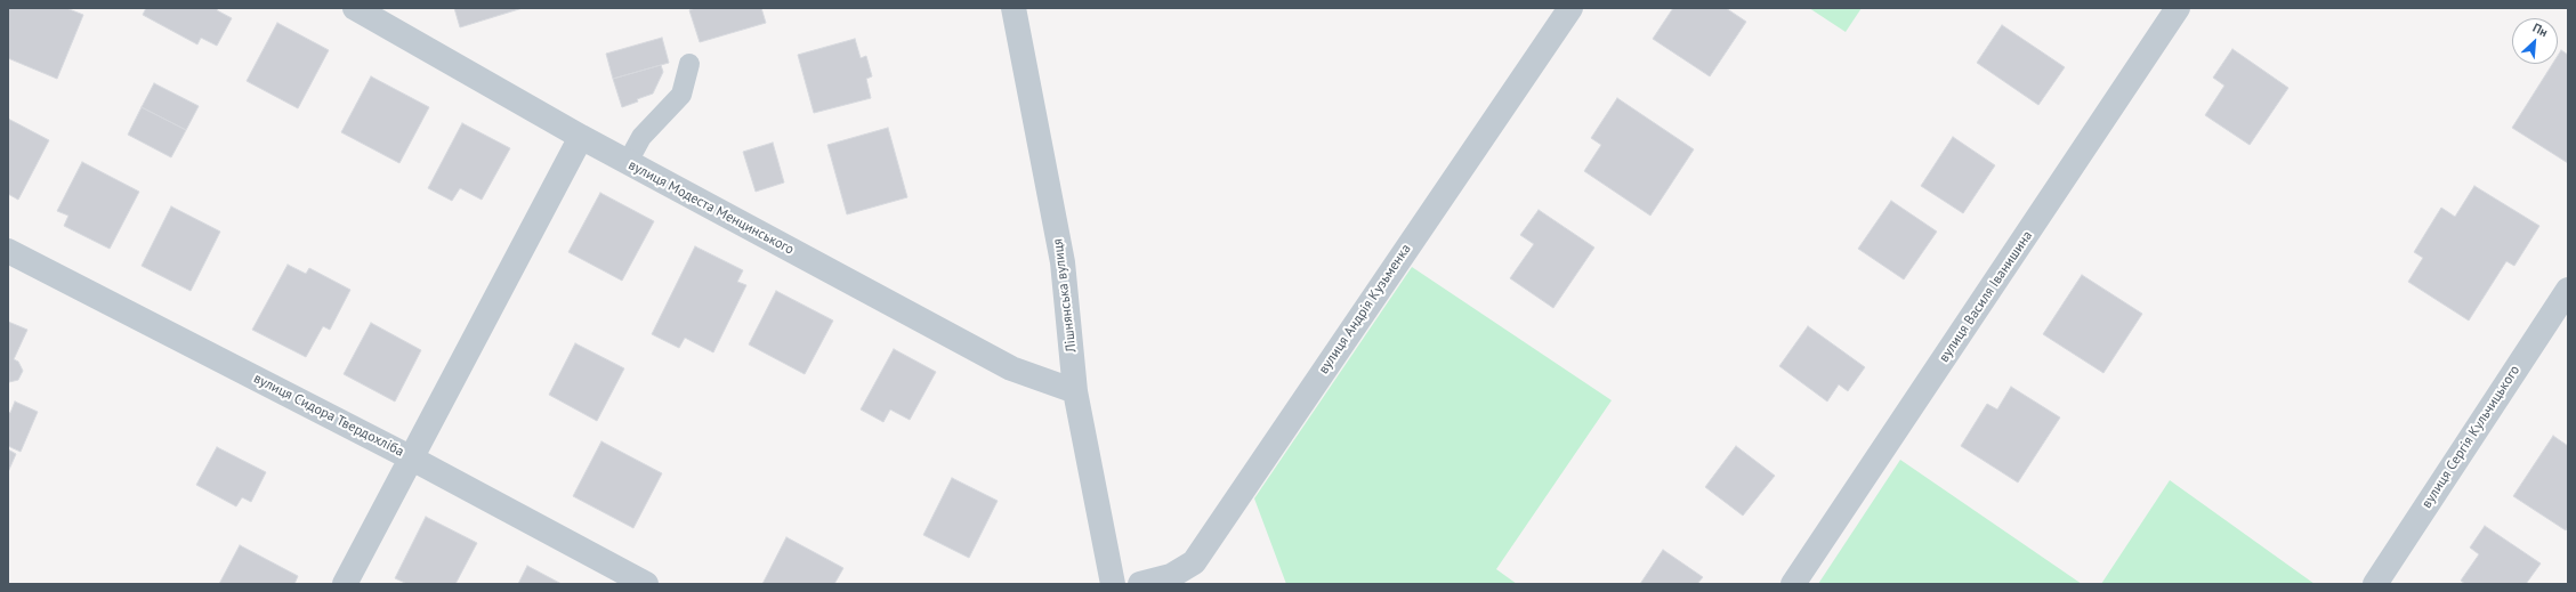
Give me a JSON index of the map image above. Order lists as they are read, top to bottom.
{
  "streets": {
    "street": [
      "вулиця Модеста Менцинського",
      "Лішнянська вулиця",
      "вулиця Василя Іванишина",
      "вулиця Андрія Кузьменка",
      "вулиця Сидора Твердохліба",
      "вулиця Сергія Кульчицького"
    ]
  },
  "crossings": [
    ["вулиця Модеста Менцинського", "Лішнянська вулиця"]
  ],
  "north": "top right"
}
